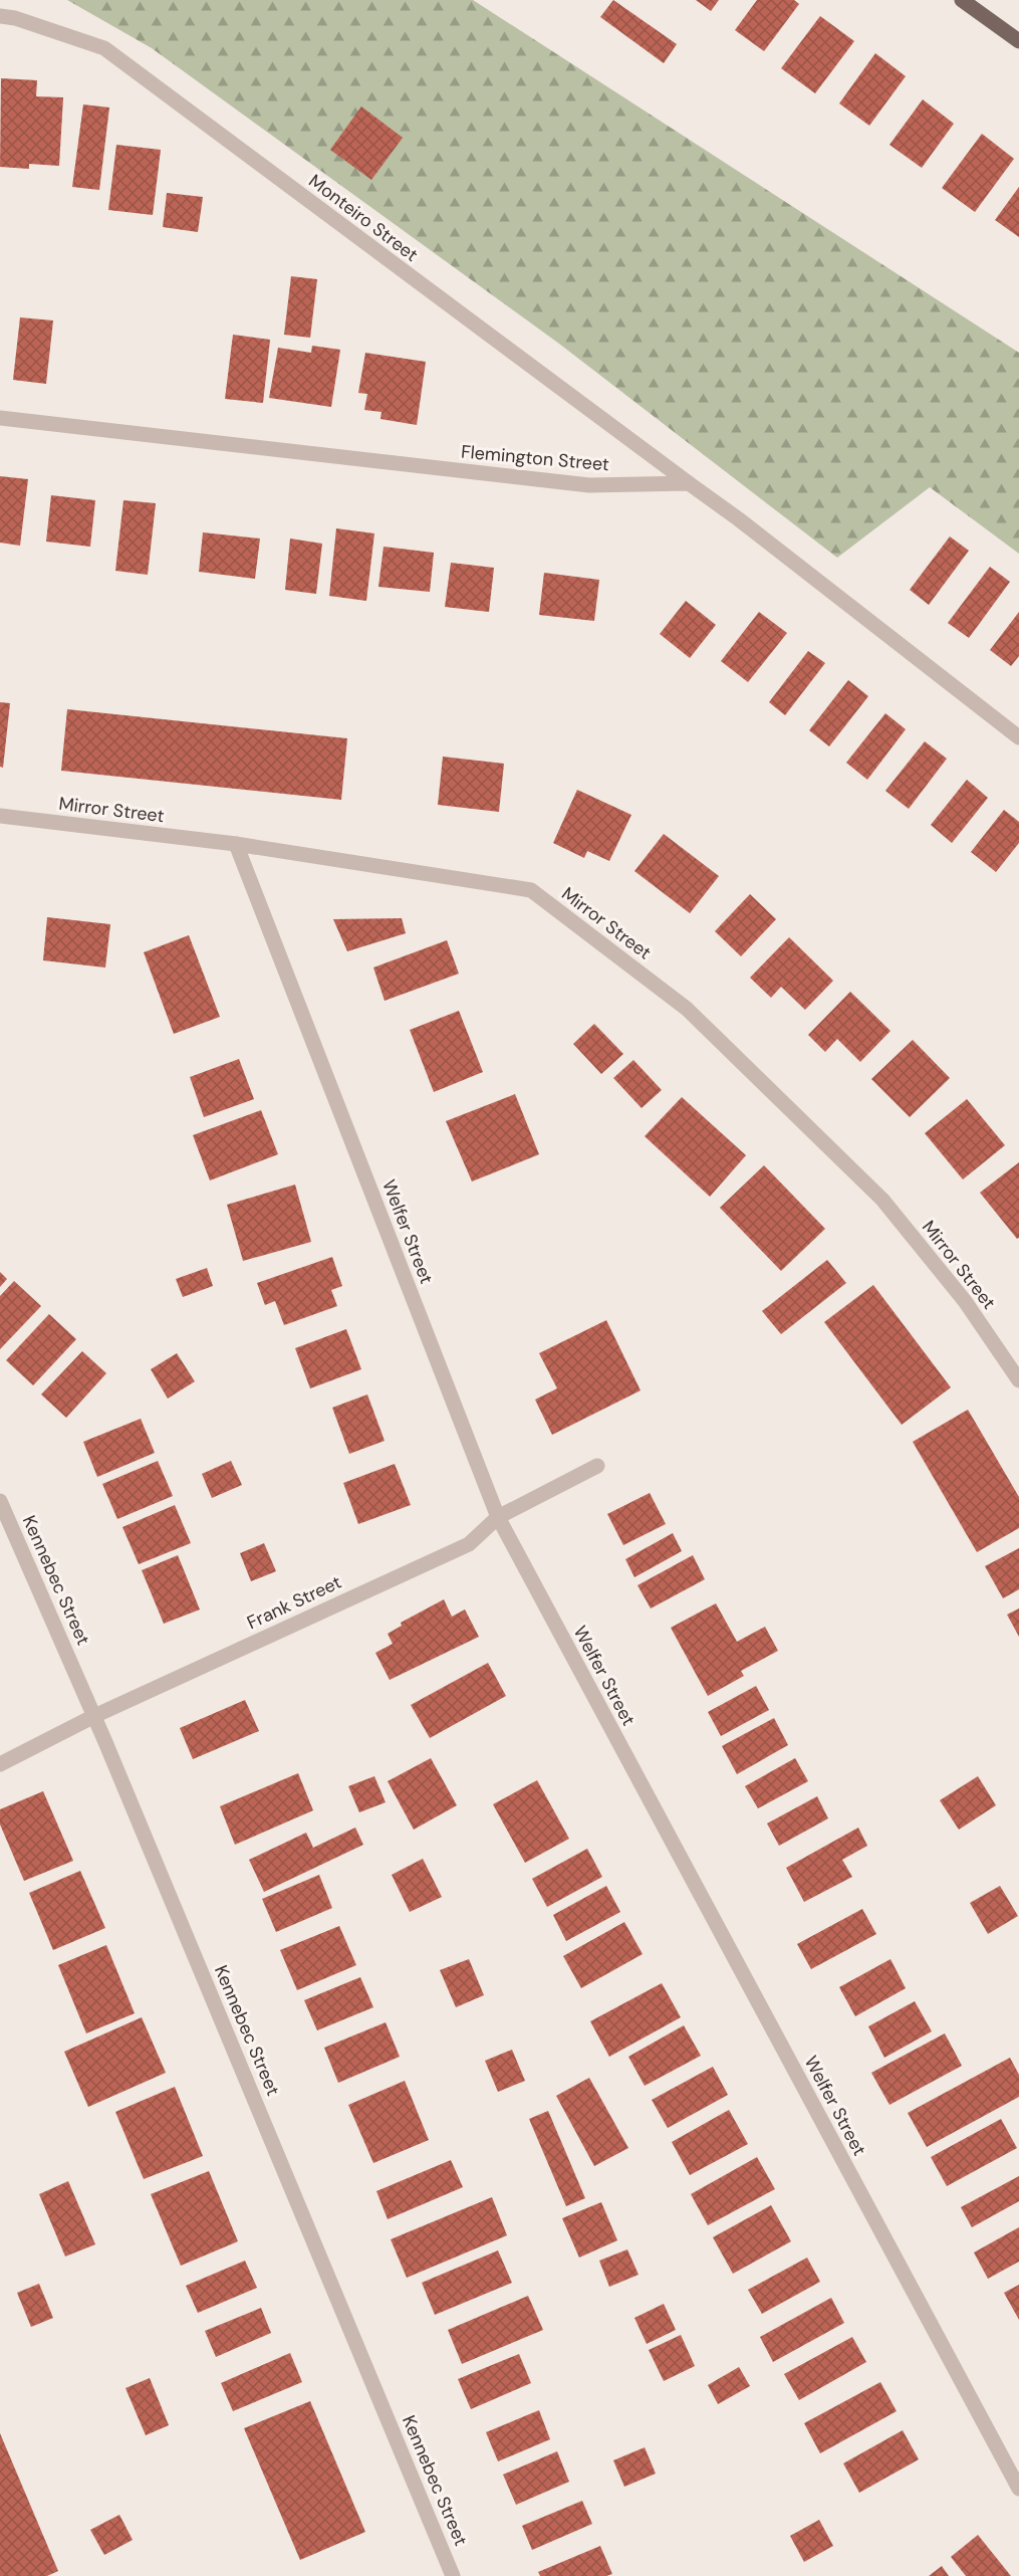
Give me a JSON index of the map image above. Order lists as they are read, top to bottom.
{
  "streets": {
    "street": [
      "Monteiro Street",
      "Flemington Street",
      "Mirror Street",
      "Welfer Street",
      "Kennebec Street",
      "Frank Street"
    ]
  },
  "crossings": [
    ["Monteiro Street", "Flemington Street"],
    ["Mirror Street", "Welfer Street"],
    ["Welfer Street", "Frank Street"],
    ["Kennebec Street", "Frank Street"]
  ]
}
